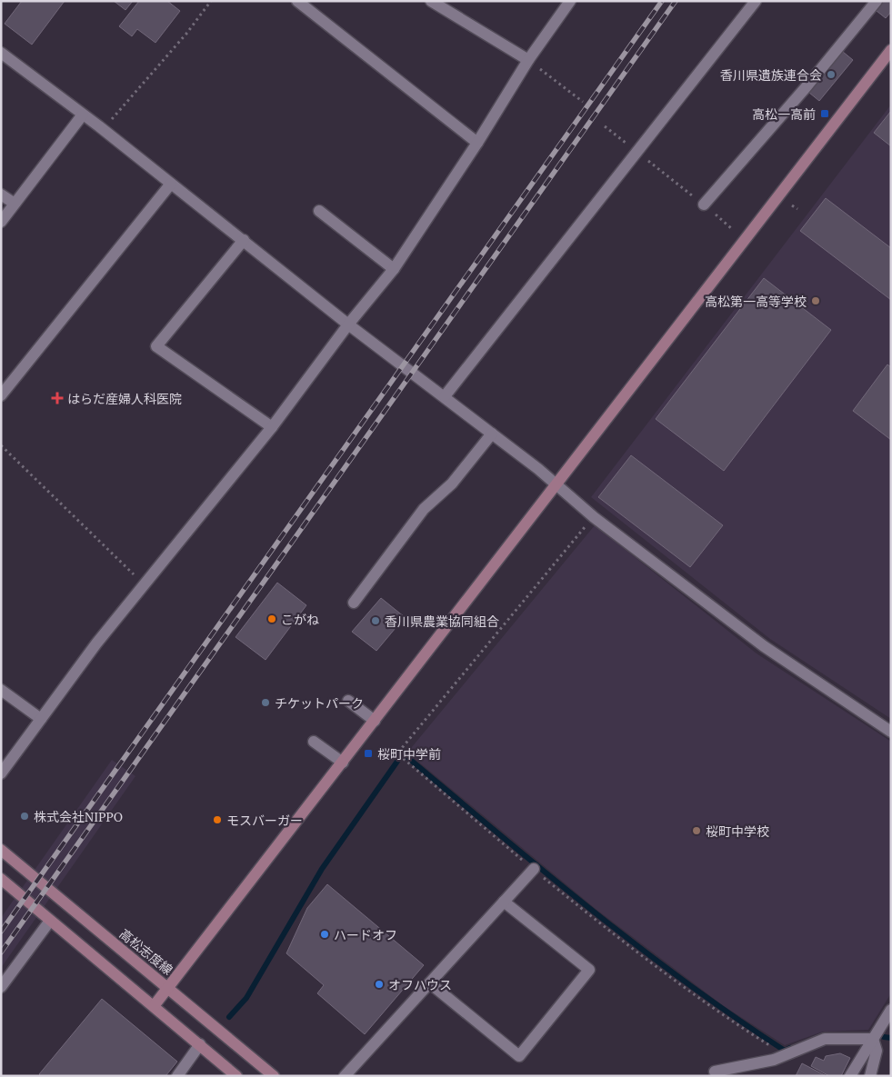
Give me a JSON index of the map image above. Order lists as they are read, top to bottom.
{
  "streets": {
    "street": ["高松志度線"]
  },
  "places": {
    "other": [
      "香川県遺族連合会",
      "高松第一高等学校",
      "こがね",
      "香川県農業協同組合",
      "チケットパーク",
      "株式会社NIPPO",
      "モスバーガー",
      "桜町中学校",
      "ハードオフ",
      "オフハウス"
    ],
    "transit": ["高松一高前", "桜町中学前"],
    "health": ["はらだ産婦人科医院"]
  }
}
